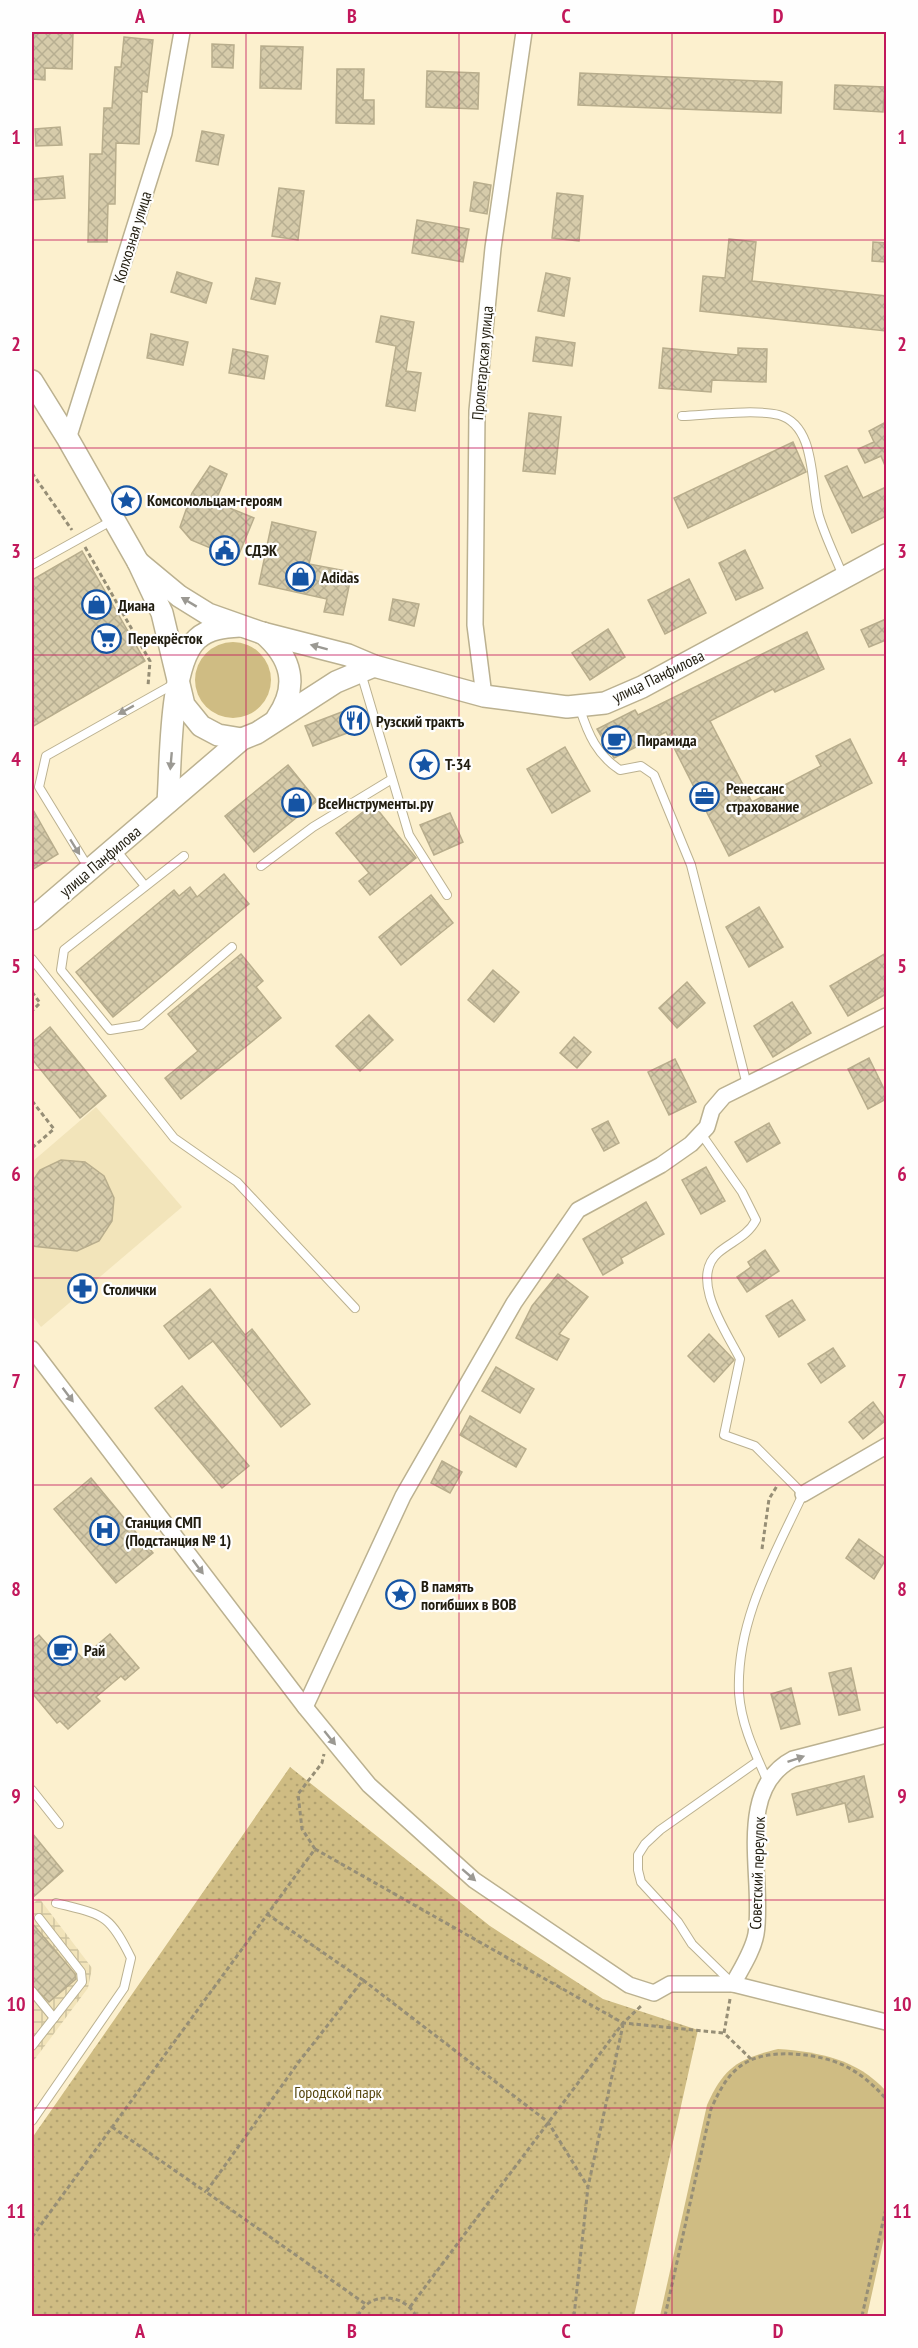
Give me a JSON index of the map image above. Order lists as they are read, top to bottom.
{
  "streets": {
    "main road": ["улица Панфилова"],
    "street": ["Колхозная улица", "Пролетарская улица", "Советский переулок"]
  },
  "crossings": [
    ["Пролетарская улица", "улица Панфилова"]
  ],
  "parks": ["Городской парк"],
  "places": {
    "place": ["Комсомольцам-героям", "Т-34", "В память погибших в ВОВ"],
    "public building": ["СДЭК"],
    "shop": ["Adidas", "Диана", "ВсеИнструменты.ру"],
    "supermarket": ["Перекрёсток"],
    "restaurant": ["Рузский трактъ"],
    "cafe": ["Пирамида", "Рай"],
    "office": ["Ренессанс страхование"],
    "pharmacy": ["Столички"],
    "hospital": ["Станция СМП (Подстанция № 1)"]
  },
  "grid": {
    "columns": [
      "A",
      "B",
      "C",
      "D"
    ],
    "rows": [
      "1",
      "2",
      "3",
      "4",
      "5",
      "6",
      "7",
      "8",
      "9",
      "10",
      "11"
    ]
  }
}
